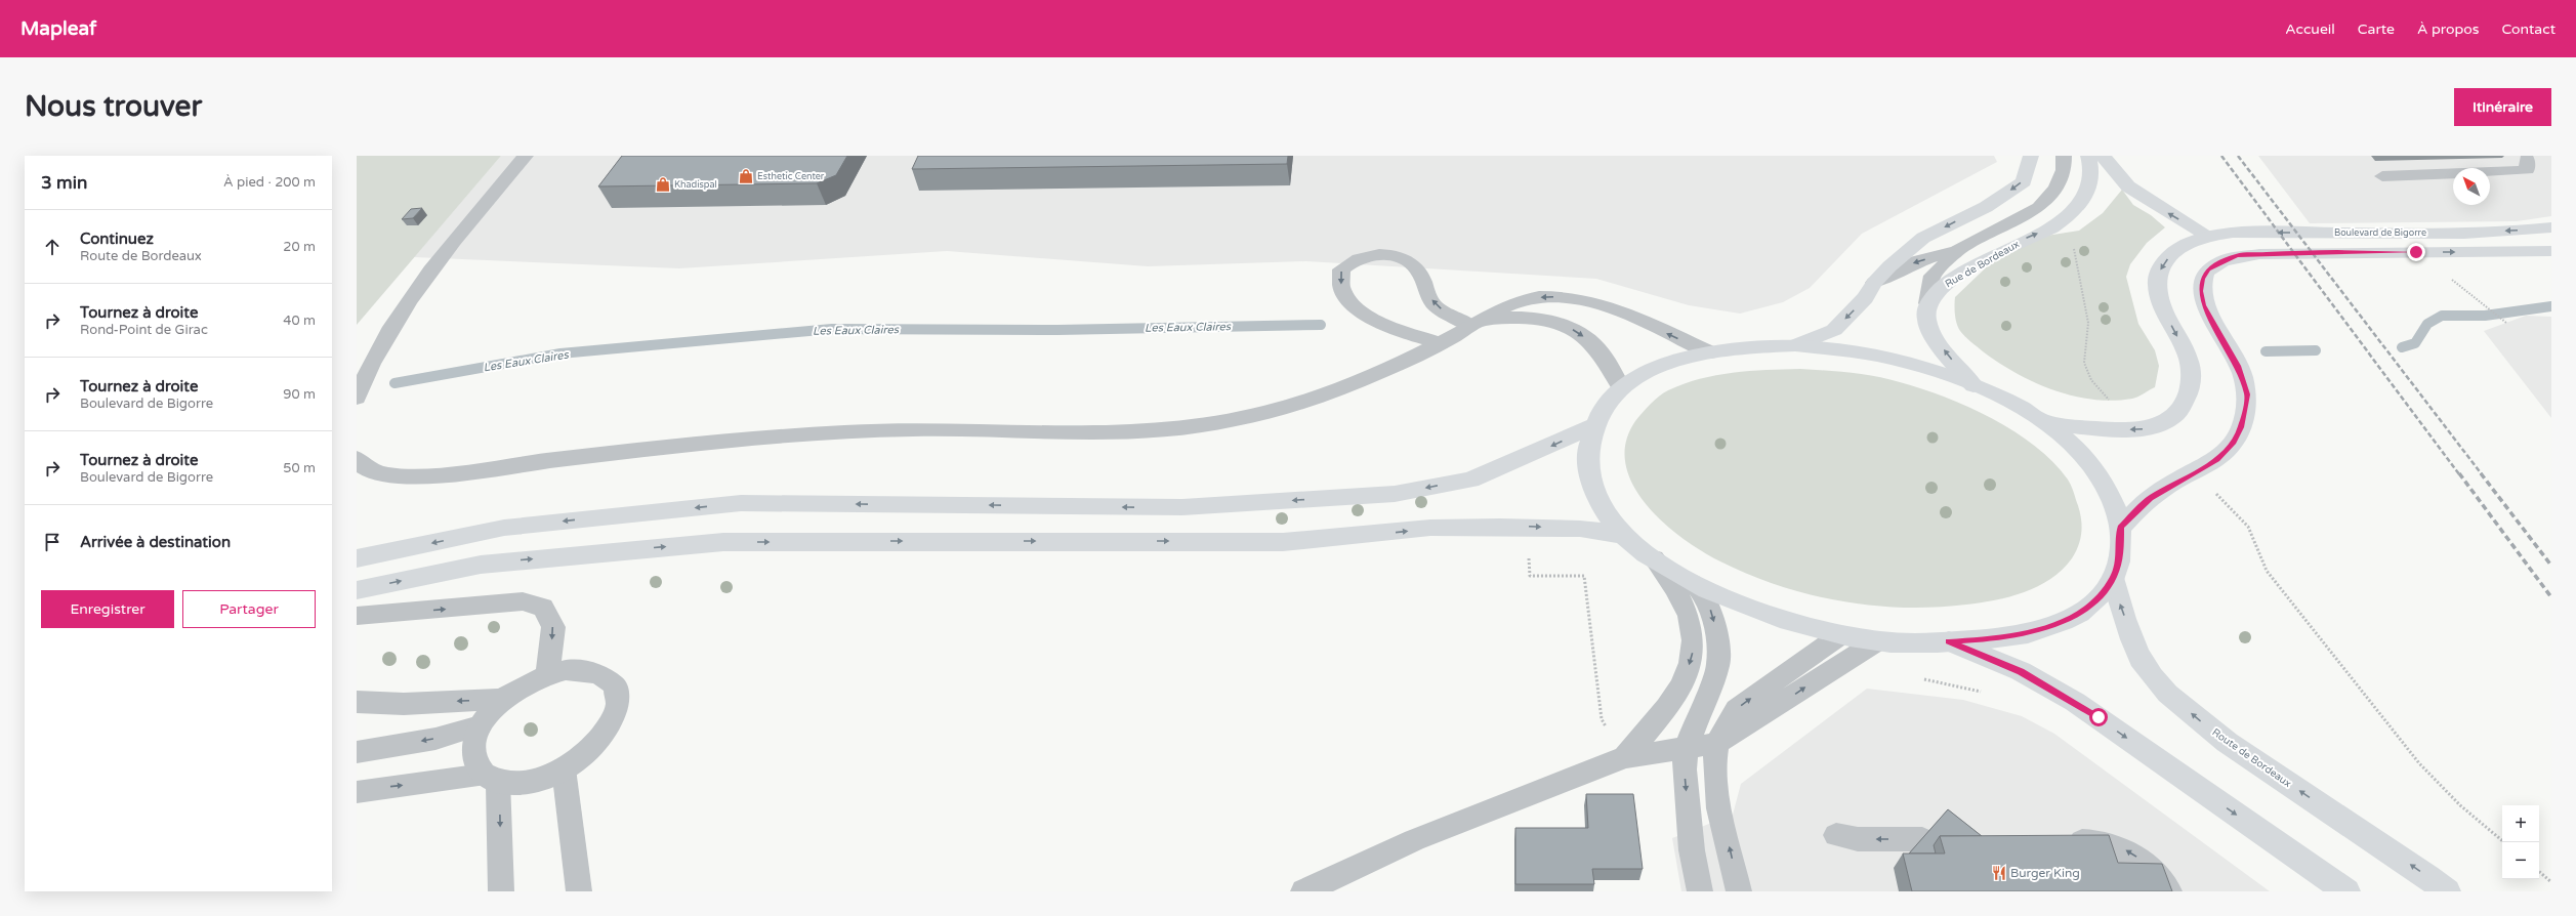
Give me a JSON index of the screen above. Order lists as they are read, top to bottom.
{
  "streets": {
    "main road": ["Boulevard de Bigorre", "Rue de Bordeaux", "Route de Bordeaux"]
  },
  "water": ["Les Eaux Claires"],
  "places": {
    "shop": ["Esthetic Center", "Khadispal"],
    "restaurant": ["Burger King"]
  },
  "north": "top left",
  "page": {
    "header": "Mapleaf",
    "nav": [
      "Accueil",
      "Carte",
      "À propos",
      "Contact"
    ],
    "buttons": [
      "Itinéraire",
      ["Enregistrer", "Partager"]
    ],
    "title": "Nous trouver",
    "heading": ["3 min", "À pied · 200 m"],
    "list": [
      ["Continuez", "Route de Bordeaux", "20 m"],
      ["Tournez à droite", "Rond-Point de Girac", "40 m"],
      ["Tournez à droite", "Boulevard de Bigorre", "90 m"],
      ["Tournez à droite", "Boulevard de Bigorre", "50 m"],
      "Arrivée à destination"
    ],
    "map_buttons": ["+", "−"]
  }
}
